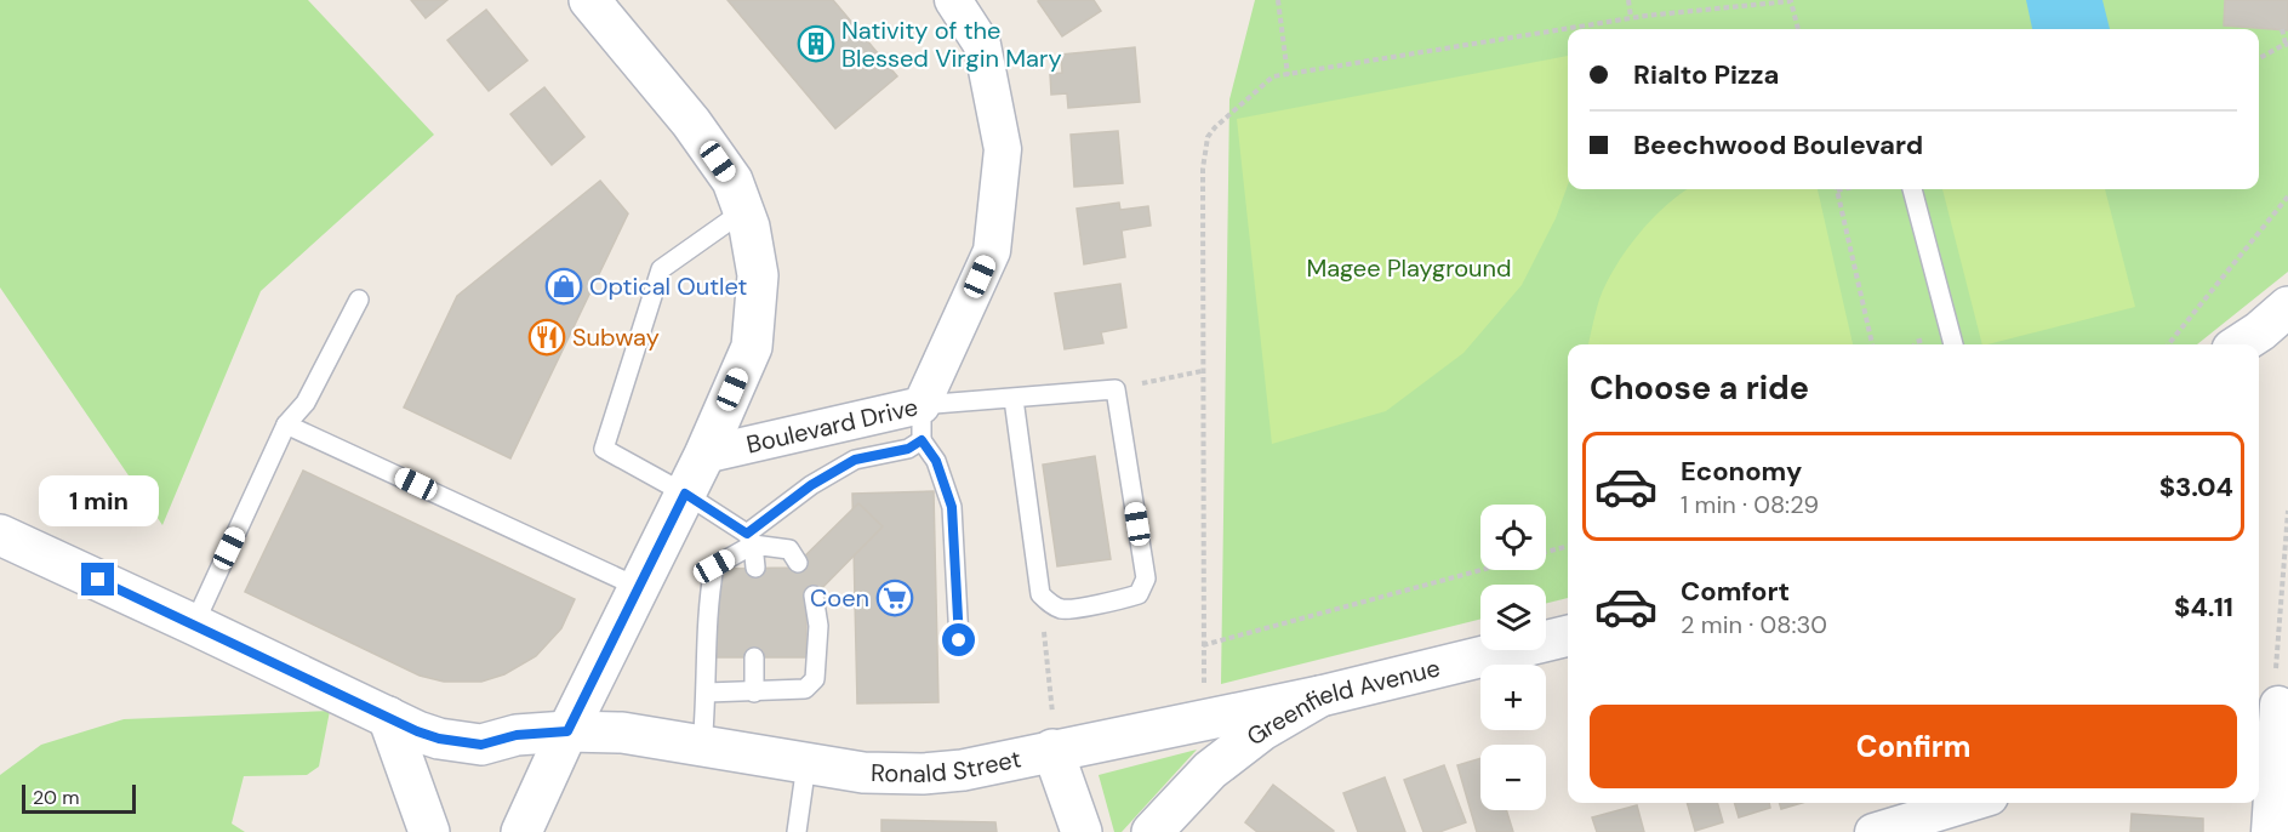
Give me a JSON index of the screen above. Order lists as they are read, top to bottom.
{
  "streets": {
    "main road": ["Greenfield Avenue", "Ronald Street"],
    "street": ["Boulevard Drive"]
  },
  "crossings": [
    ["Greenfield Avenue", "Ronald Street"]
  ],
  "parks": ["Magee Playground"],
  "places": {
    "building": ["Nativity of the Blessed Virgin Mary"],
    "shop": ["Optical Outlet"],
    "restaurant": ["Subway"],
    "supermarket": ["Coen"]
  },
  "scale_bar": "20 m",
  "page": {
    "banner": ["Rialto Pizza", "Beechwood Boulevard"],
    "heading": "Choose a ride",
    "list": [
      {
        "name": "Economy",
        "note": "1 min · 08:29",
        "value": "$3.04"
      },
      {
        "name": "Comfort",
        "note": "2 min · 08:30",
        "value": "$4.11"
      }
    ],
    "bubble": "1 min",
    "map_buttons": ["+", "−"],
    "buttons": "Confirm",
    "scale": "20 m"
  }
}
